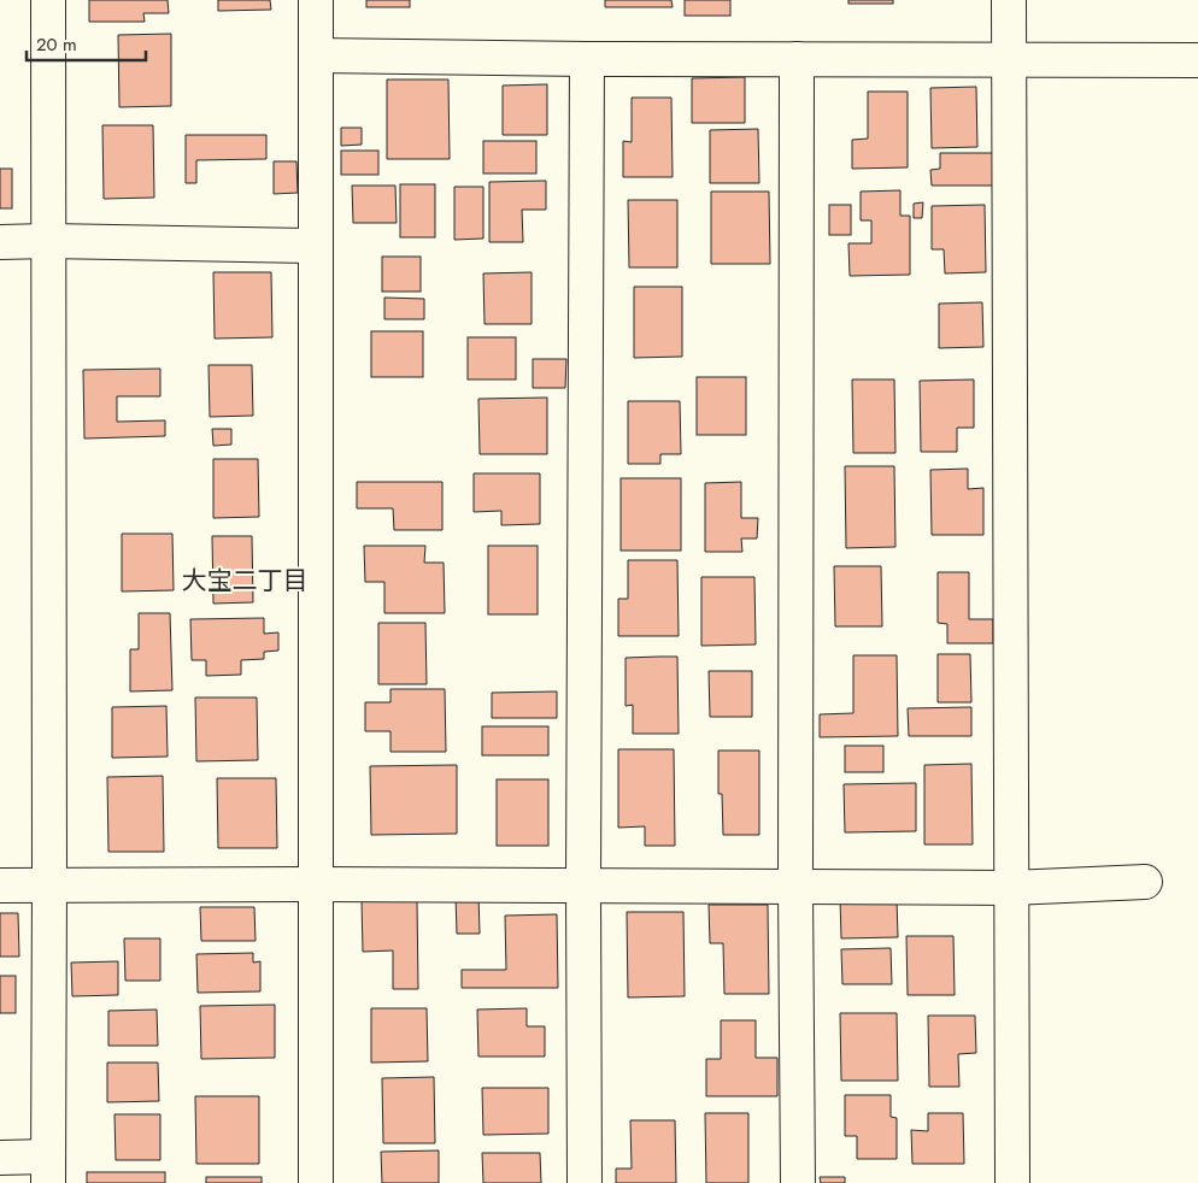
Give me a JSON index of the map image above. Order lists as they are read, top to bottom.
{
  "districts": ["大宝二丁目"],
  "scale_bar": "20 m"
}
